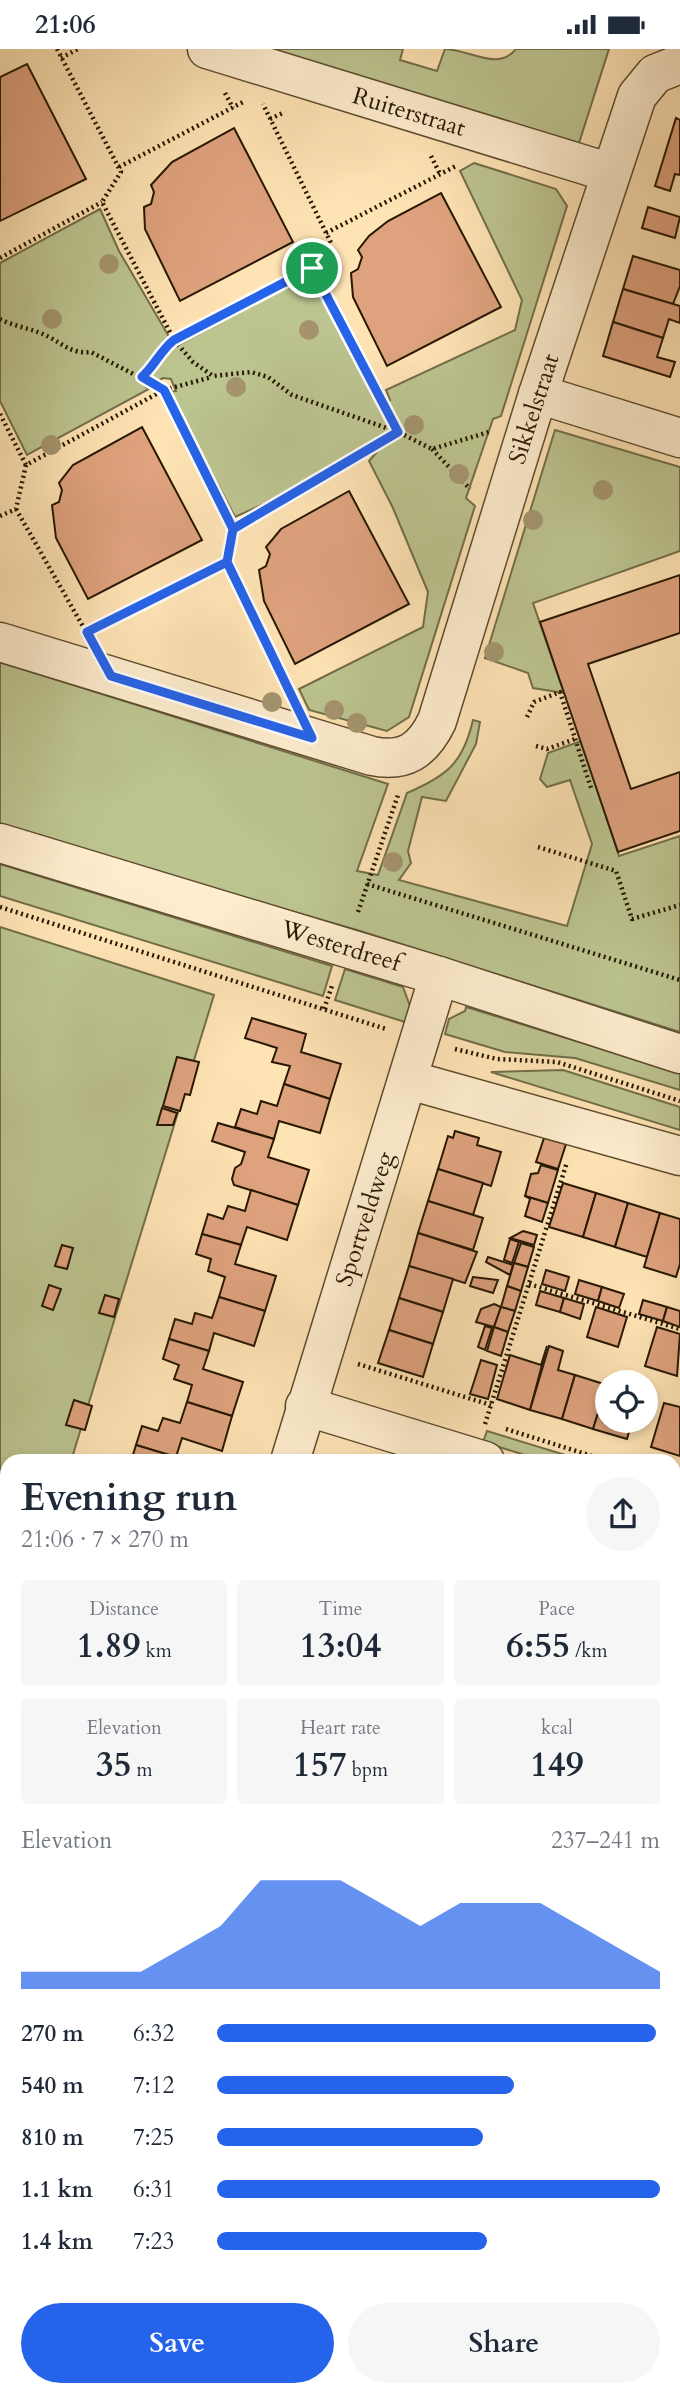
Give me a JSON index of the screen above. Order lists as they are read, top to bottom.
{
  "streets": {
    "street": [
      "Ruiterstraat",
      "Sikkelstraat",
      "Westerdreef",
      "Sportveldweg"
    ]
  },
  "crossings": [
    ["Ruiterstraat", "Sikkelstraat"],
    ["Westerdreef", "Sportveldweg"]
  ],
  "page": {
    "status": "21:06",
    "heading": ["Evening run", "21:06 · 7 × 270 m"],
    "stats": [
      ["Distance", "1.89 km"],
      ["Time", "13:04"],
      ["Pace", "6:55 /km"],
      ["Elevation", "35 m"],
      ["Heart rate", "157 bpm"],
      ["kcal", "149"]
    ],
    "chart": ["Elevation", "237–241 m"],
    "list": [
      {
        "name": "270 m",
        "note": "6:32"
      },
      {
        "name": "540 m",
        "note": "7:12"
      },
      {
        "name": "810 m",
        "note": "7:25"
      },
      {
        "name": "1.1 km",
        "note": "6:31"
      },
      {
        "name": "1.4 km",
        "note": "7:23"
      }
    ],
    "buttons": ["Save", "Share"]
  }
}
